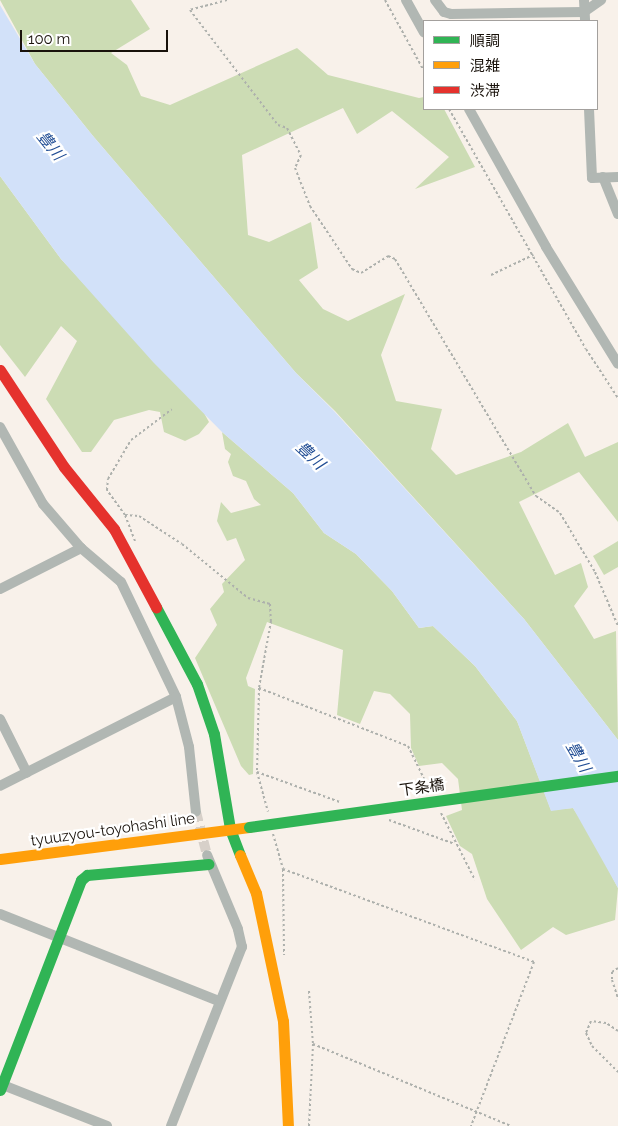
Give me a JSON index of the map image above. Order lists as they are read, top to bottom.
{
  "streets": {
    "street": ["下条橋", "tyuuzyou-toyohashi line"]
  },
  "crossings": [
    ["下条橋", "tyuuzyou-toyohashi line"]
  ],
  "water": ["豊川"],
  "legend": ["順調", "混雑", "渋滞"],
  "scale_bar": "100 m"
}
